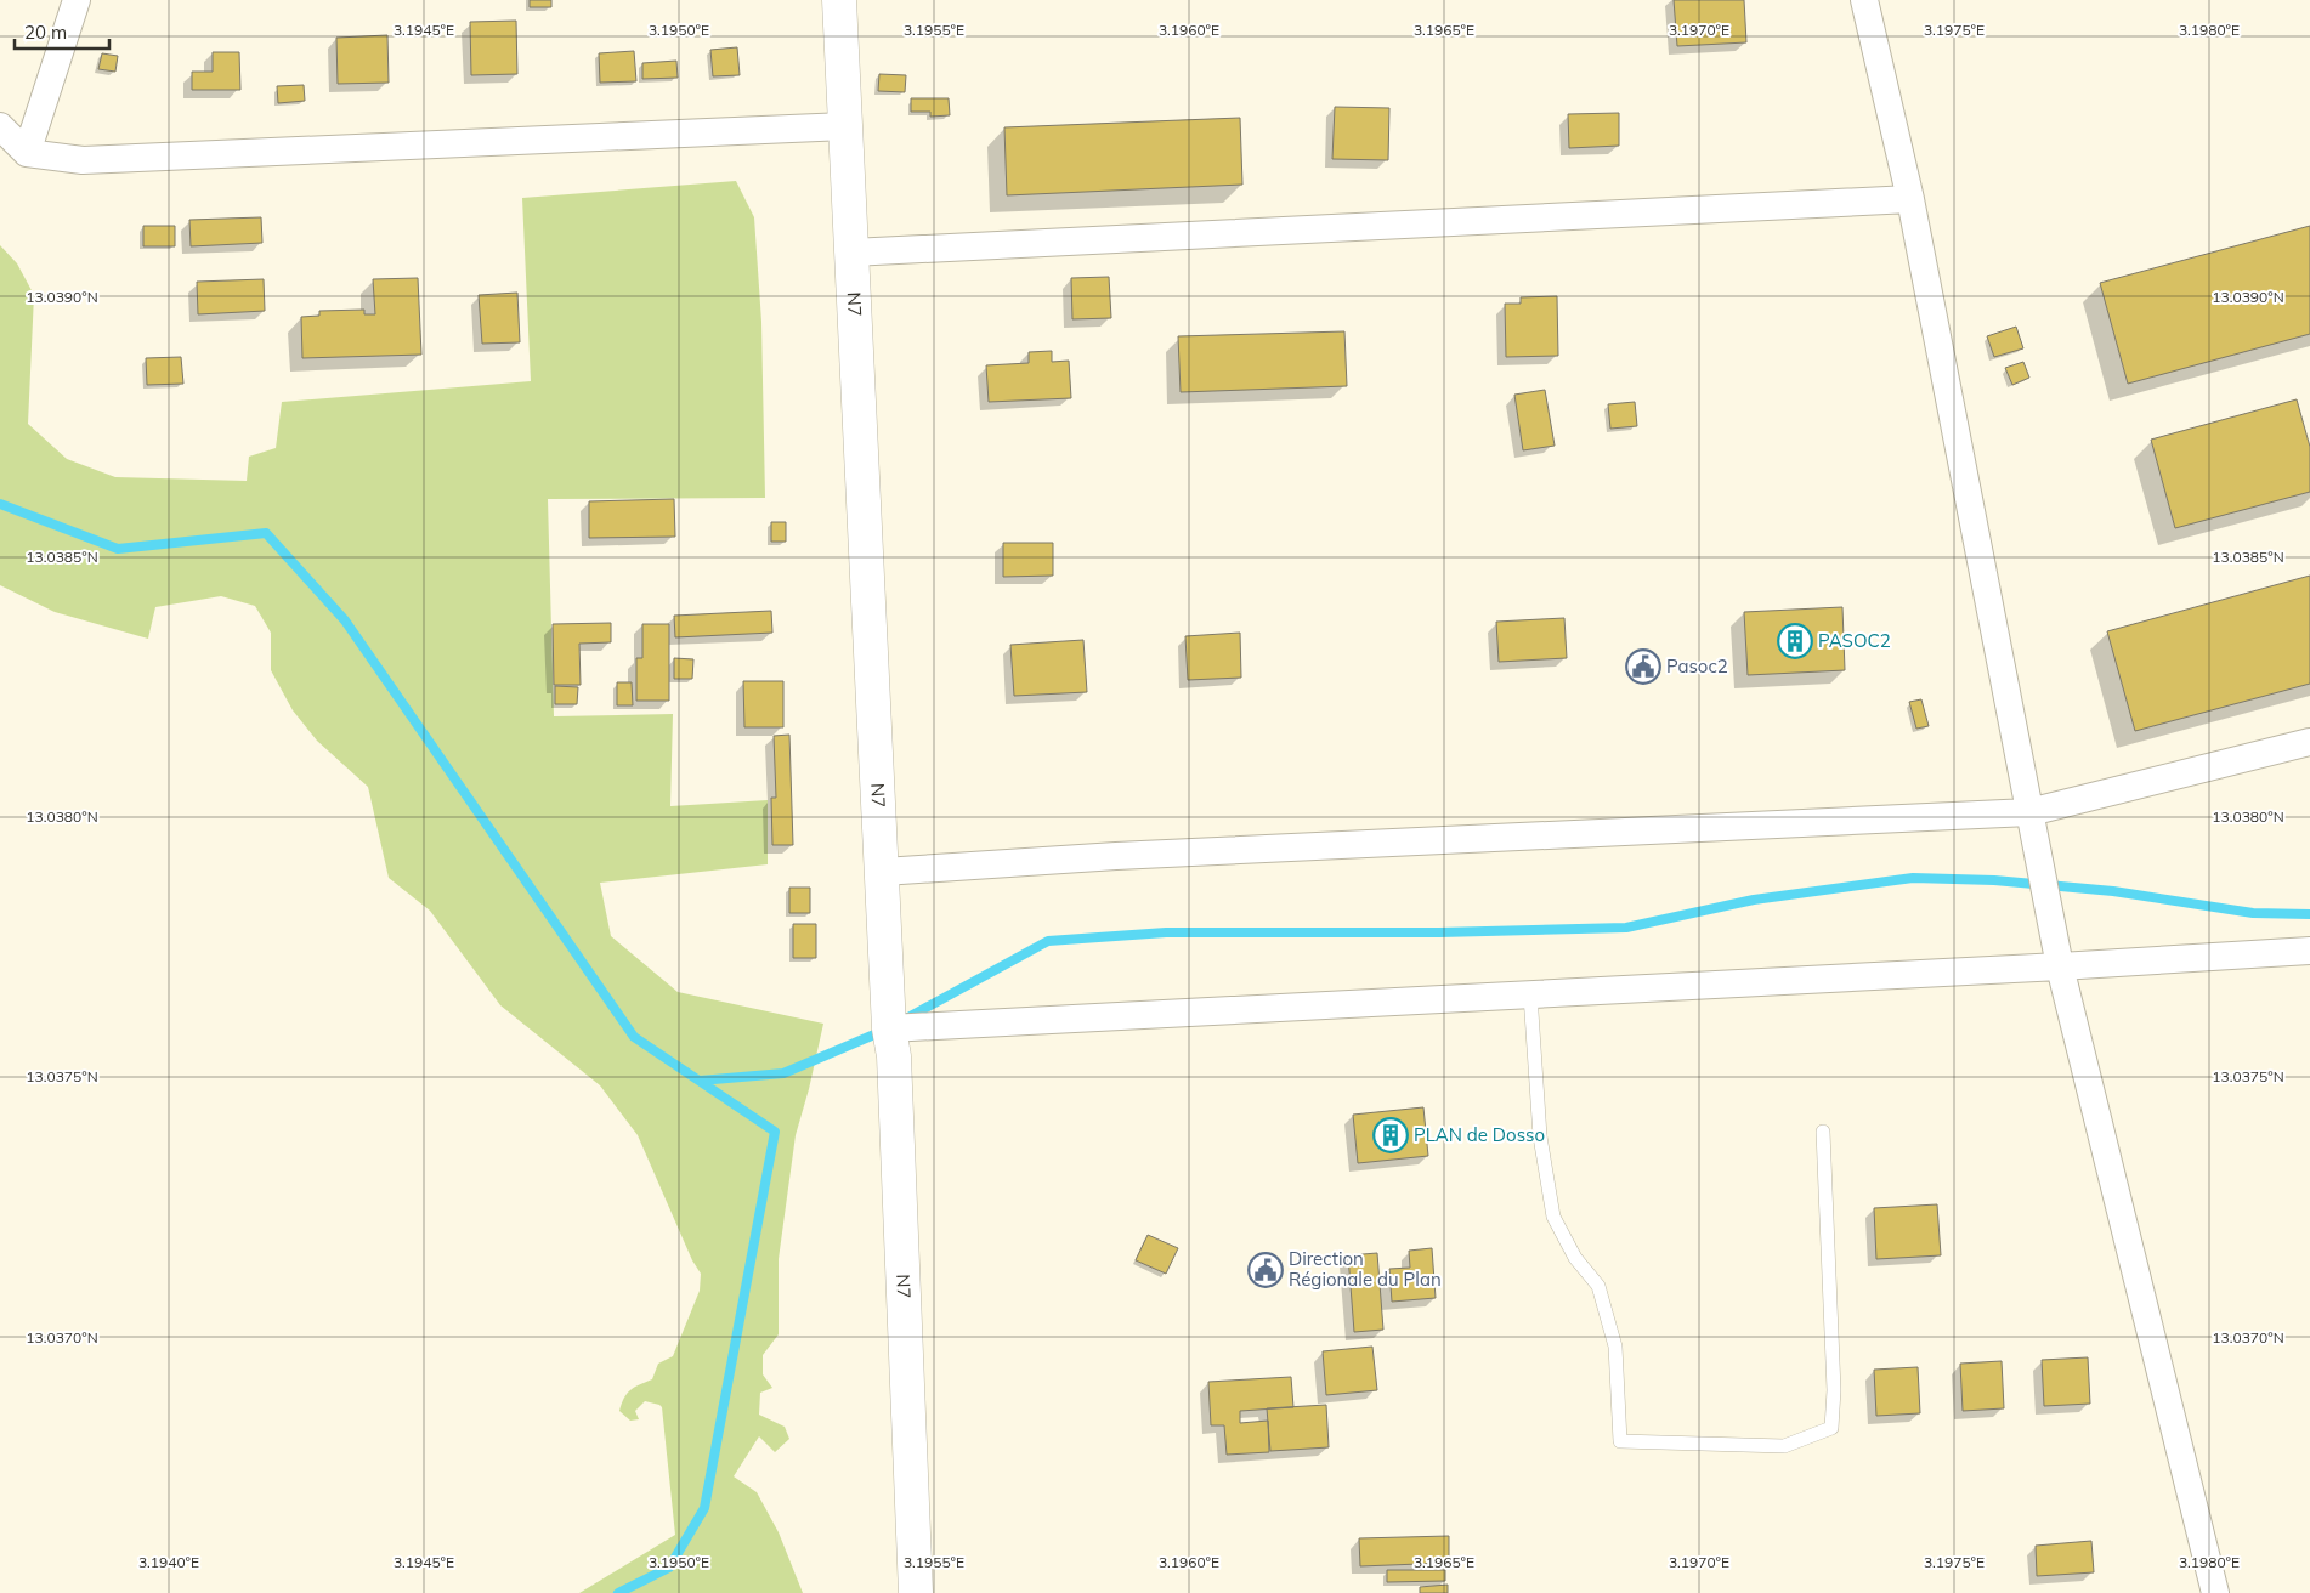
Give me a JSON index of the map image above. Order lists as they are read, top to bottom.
{
  "streets": {
    "main road": ["N7"]
  },
  "places": {
    "building": ["PASOC2", "PLAN de Dosso"],
    "public building": ["Pasoc2", "Direction Régionale du Plan"]
  },
  "scale_bar": "20 m",
  "coordinates": [
    "3.1945°E",
    "3.1950°E",
    "3.1955°E",
    "3.1960°E",
    "3.1965°E",
    "3.1970°E",
    "3.1975°E",
    "3.1980°E",
    "13.0390°N",
    "13.0385°N",
    "13.0380°N",
    "13.0375°N",
    "13.0370°N",
    "3.1940°E"
  ]
}
